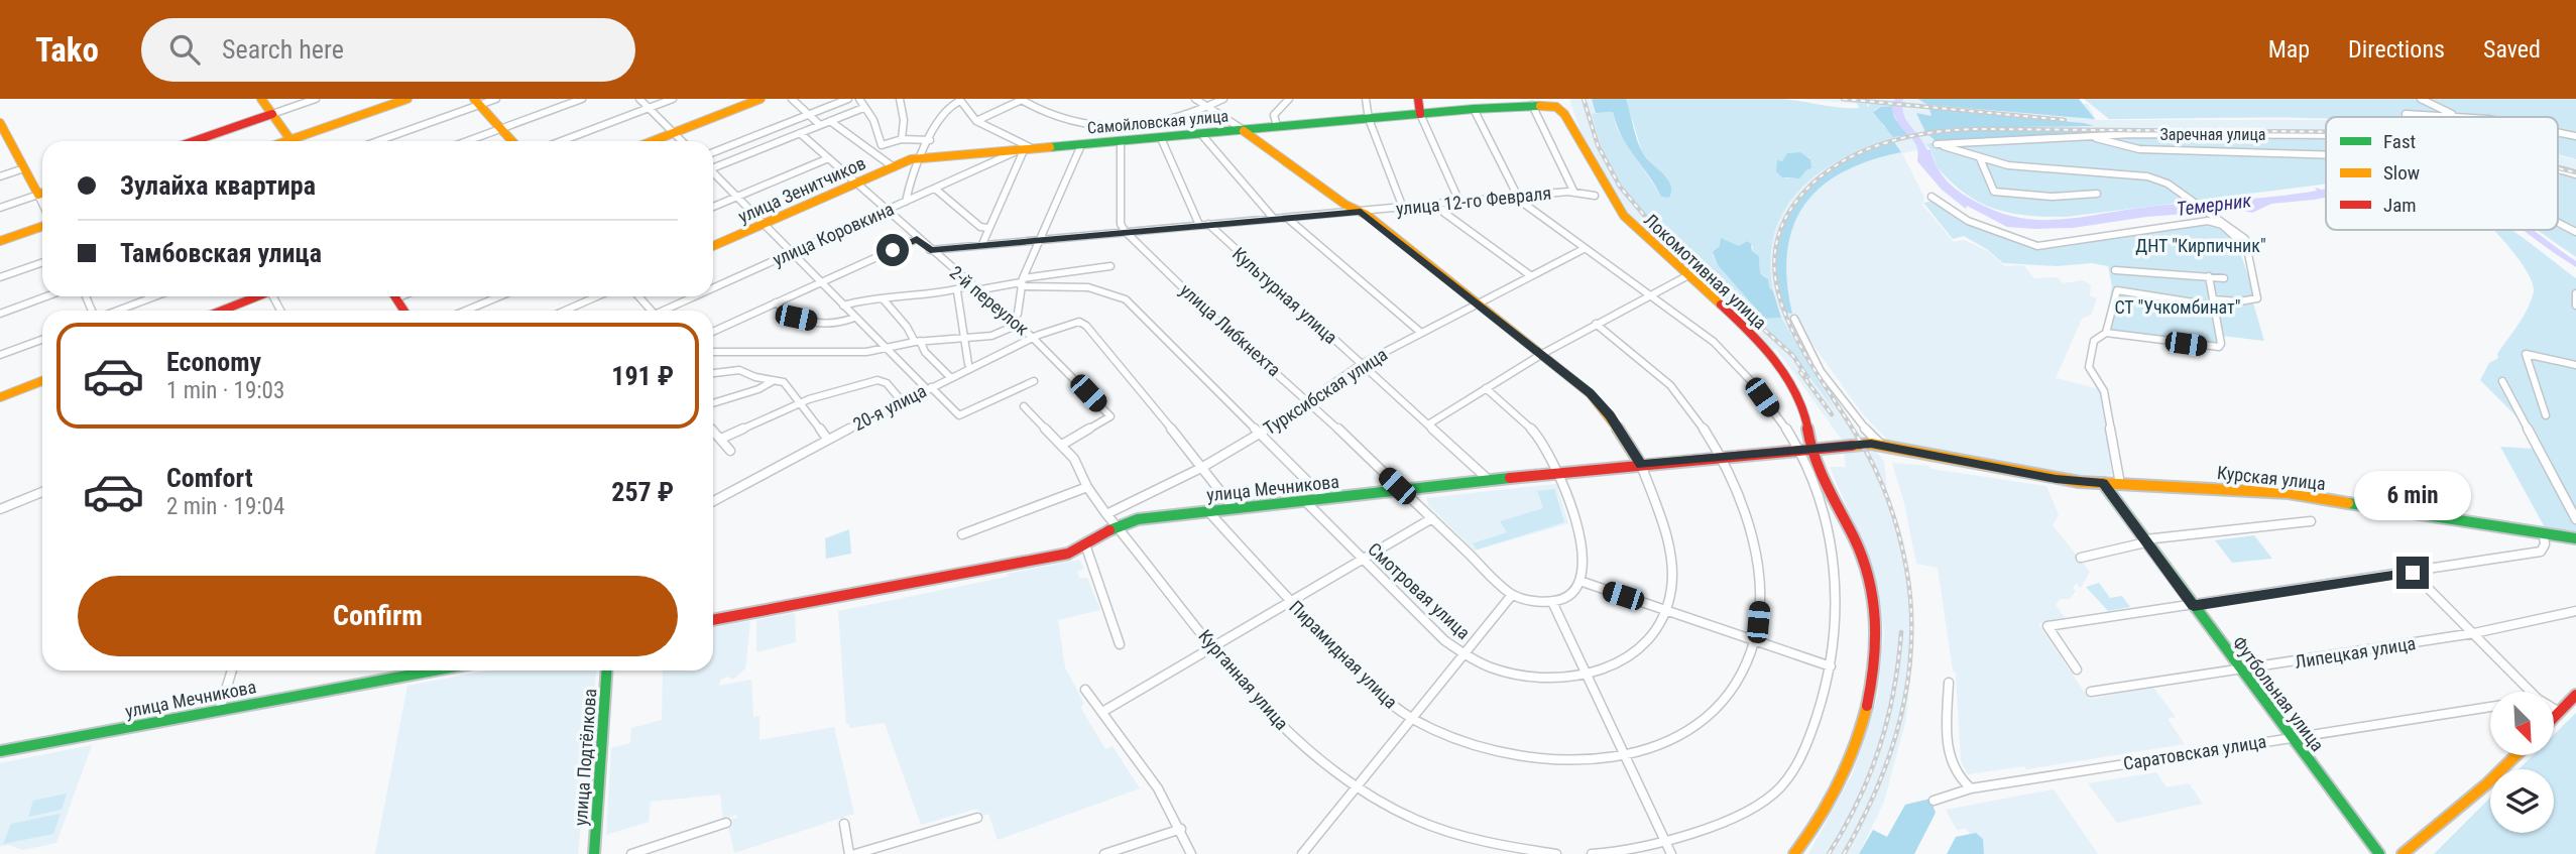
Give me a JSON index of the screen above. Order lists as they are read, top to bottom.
{
  "streets": {
    "street": [
      "Самойловская улица",
      "Заречная улица",
      "улица Зенитчиков",
      "улица 12-го Февраля",
      "улица Коровкина",
      "Локомотивная улица",
      "Культурная улица",
      "2-й переулок",
      "улица Либкнехта",
      "Турксибская улица",
      "20-я улица",
      "Курская улица",
      "улица Мечникова",
      "Смотровая улица",
      "Липецкая улица",
      "Пирамидная улица",
      "Курганная улица",
      "Футбольная улица",
      "Саратовская улица",
      "улица Подтёлкова"
    ]
  },
  "crossings": [
    ["Самойловская улица", "улица Зенитчиков"],
    ["Самойловская улица", "улица Коровкина"],
    ["Самойловская улица", "Локомотивная улица"],
    ["Самойловская улица", "Смотровая улица"],
    ["улица Зенитчиков", "2-й переулок"],
    ["улица 12-го Февраля", "Культурная улица"],
    ["улица 12-го Февраля", "2-й переулок"],
    ["улица 12-го Февраля", "улица Либкнехта"],
    ["улица 12-го Февраля", "Смотровая улица"],
    ["улица Коровкина", "2-й переулок"],
    ["Локомотивная улица", "улица Мечникова"],
    ["Культурная улица", "Турксибская улица"],
    ["Культурная улица", "улица Мечникова"],
    ["2-й переулок", "20-я улица"],
    ["2-й переулок", "Курганная улица"],
    ["улица Либкнехта", "Турксибская улица"],
    ["улица Либкнехта", "улица Мечникова"],
    ["Турксибская улица", "20-я улица"],
    ["Турксибская улица", "Смотровая улица"],
    ["Турксибская улица", "Курганная улица"],
    ["Курская улица", "улица Мечникова"],
    ["Курская улица", "Футбольная улица"],
    ["улица Мечникова", "Смотровая улица"],
    ["улица Мечникова", "Пирамидная улица"],
    ["улица Мечникова", "Курганная улица"],
    ["Липецкая улица", "Футбольная улица"],
    ["Футбольная улица", "Саратовская улица"]
  ],
  "water": ["Темерник"],
  "parks": ["ДНТ \"Кирпичник\"", "СТ \"Учкомбинат\""],
  "legend": ["Fast", "Slow", "Jam"],
  "north": "bottom right",
  "page": {
    "header": "Tako",
    "search": "Search here",
    "nav": ["Map", "Directions", "Saved"],
    "banner": ["Зулайха квартира", "Тамбовская улица"],
    "list": [
      {
        "name": "Economy",
        "note": "1 min · 19:03",
        "value": "191 ₽"
      },
      {
        "name": "Comfort",
        "note": "2 min · 19:04",
        "value": "257 ₽"
      }
    ],
    "bubble": "6 min",
    "buttons": "Confirm"
  }
}
